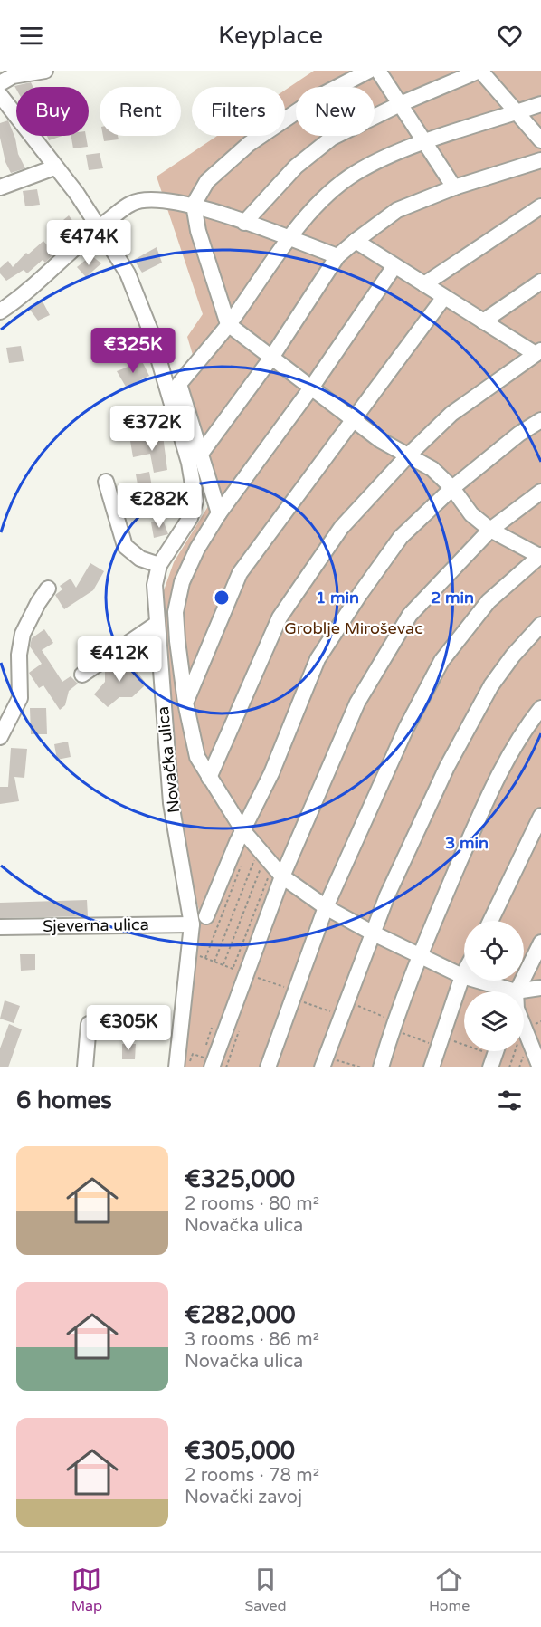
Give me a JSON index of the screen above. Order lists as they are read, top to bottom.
{
  "streets": {
    "street": ["Novačka ulica", "Sjeverna ulica"]
  },
  "crossings": [
    ["Novačka ulica", "Sjeverna ulica"]
  ],
  "parks": ["Groblje Miroševac"],
  "page": {
    "header": "Keyplace",
    "chip": [
      "Buy",
      "Rent",
      "Filters",
      "New"
    ],
    "price": [
      "€474K",
      "€325K",
      "€372K",
      "€282K",
      "€412K",
      "€305K"
    ],
    "heading": "6 homes",
    "list": [
      {
        "name": "€325,000",
        "note": "2 rooms · 80 m² · Novačka ulica"
      },
      {
        "name": "€282,000",
        "note": "3 rooms · 86 m² · Novačka ulica"
      },
      {
        "name": "€305,000",
        "note": "2 rooms · 78 m² · Novački zavoj"
      }
    ],
    "tabs": ["Map", "Saved", "Home"]
  },
  "rings": ["1 min", "2 min", "3 min"]
}
